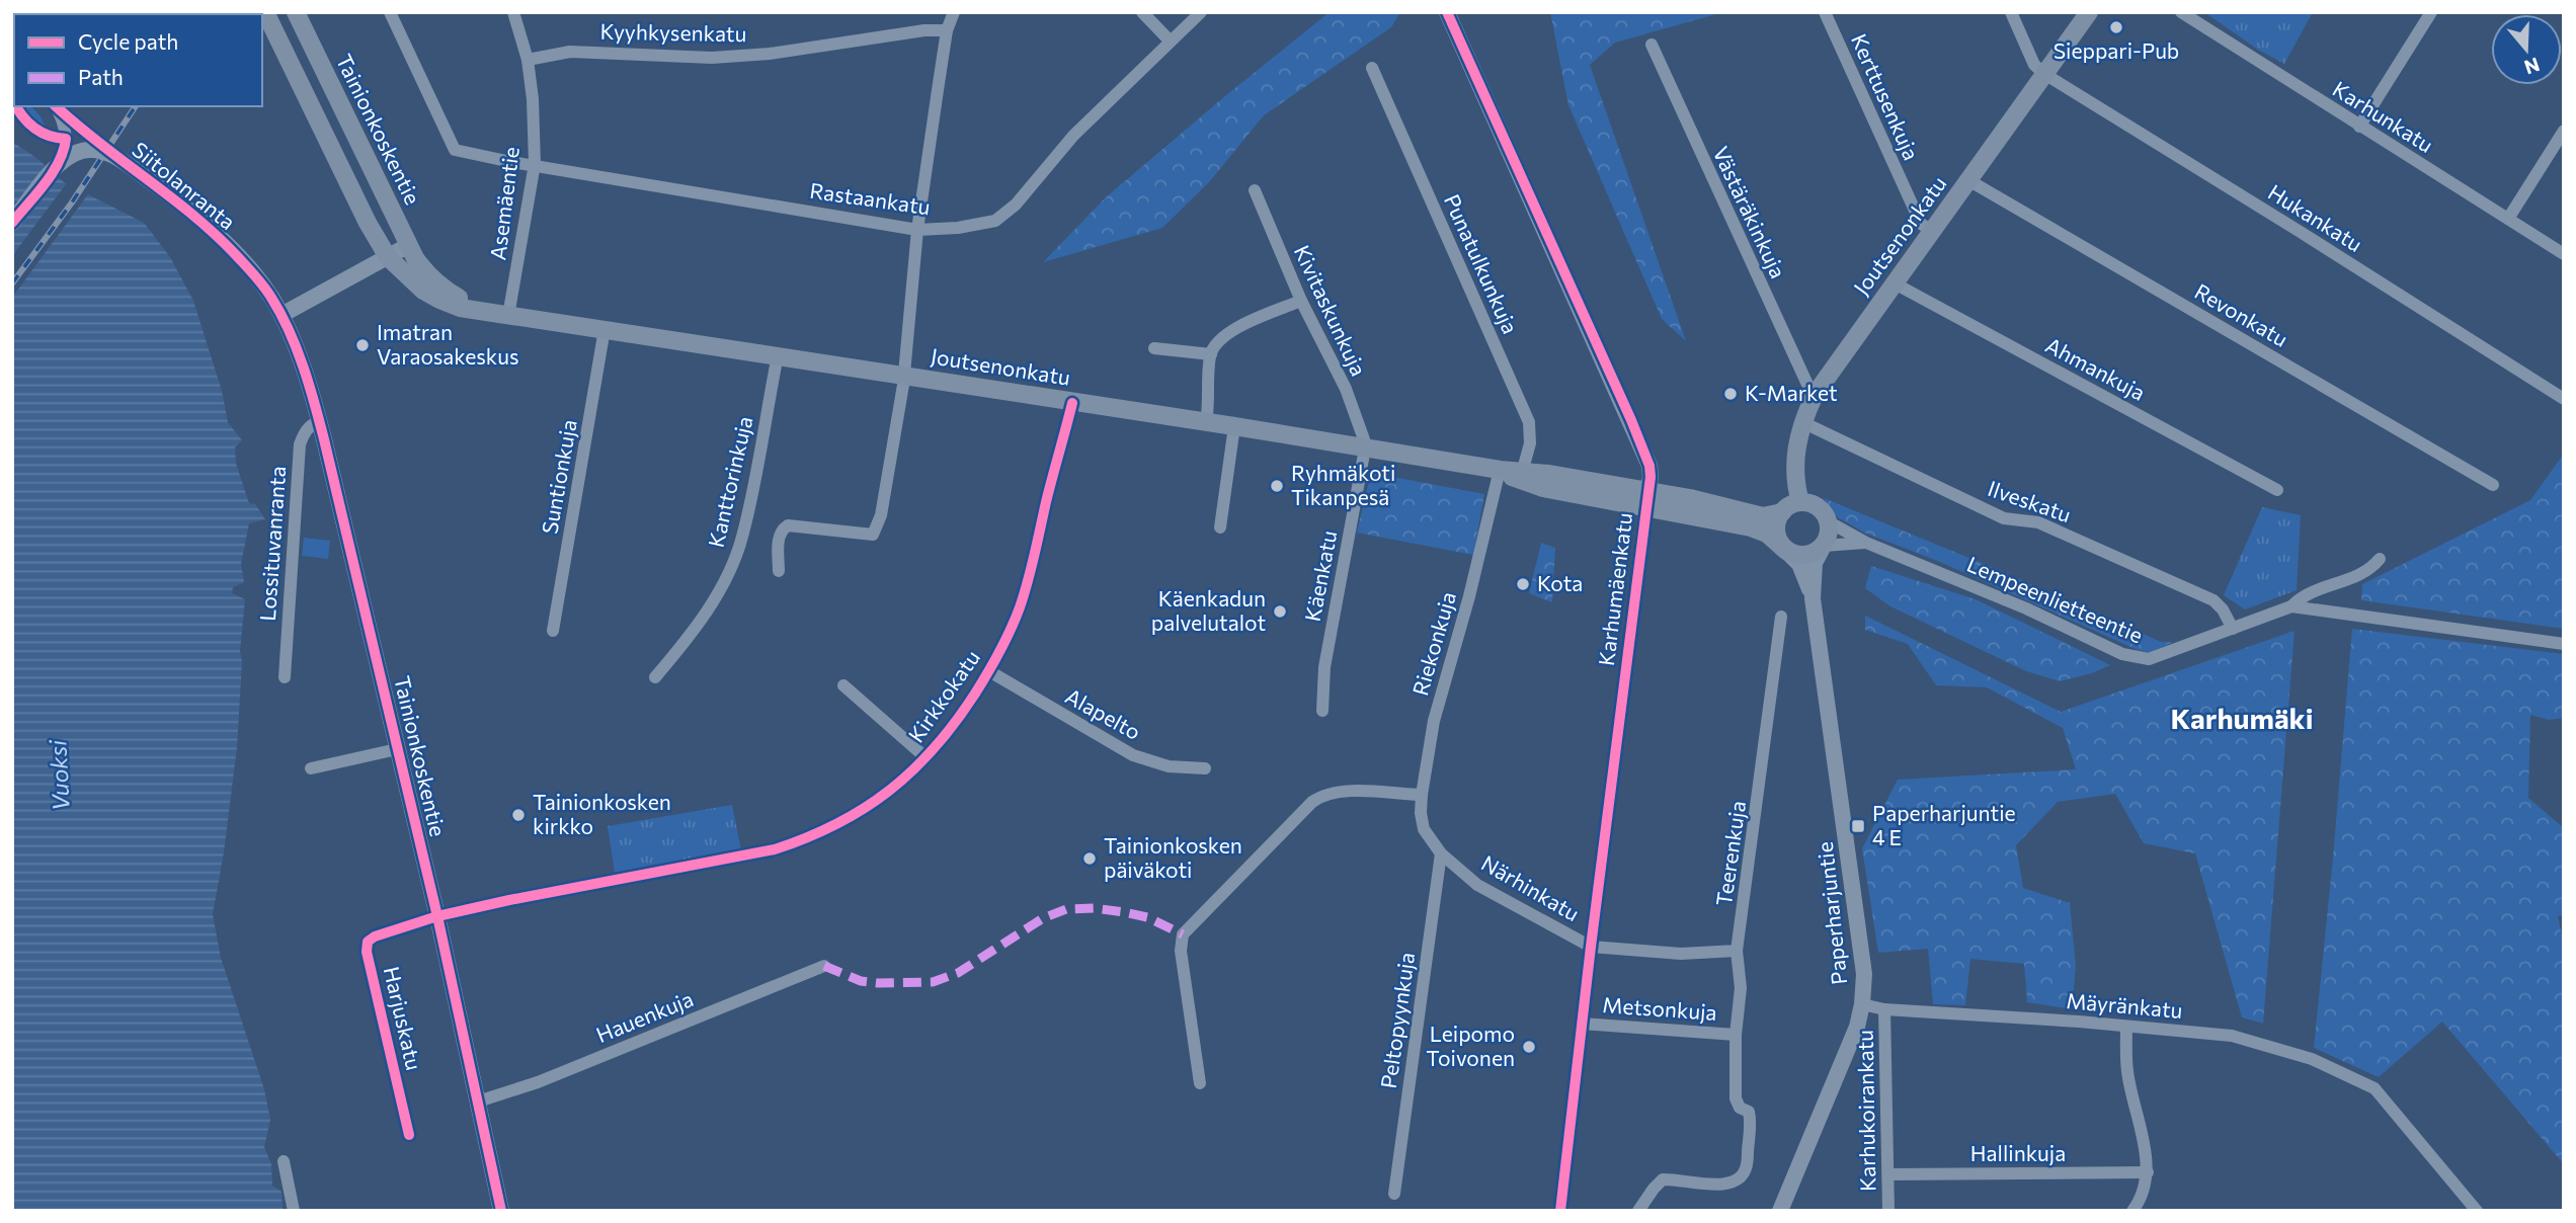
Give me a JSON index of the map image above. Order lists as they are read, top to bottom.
{
  "streets": {
    "main road": ["Tainionkoskentie", "Joutsenonkatu"],
    "street": [
      "Kyyhkysenkatu",
      "Kerttusenkuja",
      "Karhunkatu",
      "Siitolanranta",
      "Rastaankatu",
      "Asemäentie",
      "Västäräkinkuja",
      "Hukankatu",
      "Punatulkunkuja",
      "Kivitaskunkuja",
      "Revonkatu",
      "Ahmankuja",
      "Suntionkuja",
      "Kanttorinkuja",
      "Ilveskatu",
      "Lossituvanranta",
      "Käenkatu",
      "Karhumäenkatu",
      "Lempeenlietteentie",
      "Riekonkuja",
      "Kirkkokatu",
      "Alapelto",
      "Teerenkuja",
      "Närhinkatu",
      "Paperharjuntie",
      "Mäyränkatu",
      "Metsonkuja",
      "Hauenkuja",
      "Harjuskatu",
      "Peltopyynkuja",
      "Karhukoirankatu",
      "Hallinkuja"
    ]
  },
  "crossings": [
    ["Kyyhkysenkatu", "Asemäentie"],
    ["Kerttusenkuja", "Joutsenonkatu"],
    ["Tainionkoskentie", "Siitolanranta"],
    ["Tainionkoskentie", "Joutsenonkatu"],
    ["Tainionkoskentie", "Lossituvanranta"],
    ["Tainionkoskentie", "Kirkkokatu"],
    ["Tainionkoskentie", "Hauenkuja"],
    ["Tainionkoskentie", "Harjuskatu"],
    ["Rastaankatu", "Asemäentie"],
    ["Asemäentie", "Joutsenonkatu"],
    ["Västäräkinkuja", "Joutsenonkatu"],
    ["Hukankatu", "Joutsenonkatu"],
    ["Joutsenonkatu", "Punatulkunkuja"],
    ["Joutsenonkatu", "Kivitaskunkuja"],
    ["Joutsenonkatu", "Revonkatu"],
    ["Joutsenonkatu", "Ahmankuja"],
    ["Joutsenonkatu", "Suntionkuja"],
    ["Joutsenonkatu", "Kanttorinkuja"],
    ["Joutsenonkatu", "Ilveskatu"],
    ["Joutsenonkatu", "Käenkatu"],
    ["Joutsenonkatu", "Karhumäenkatu"],
    ["Joutsenonkatu", "Lempeenlietteentie"],
    ["Joutsenonkatu", "Riekonkuja"],
    ["Joutsenonkatu", "Kirkkokatu"],
    ["Joutsenonkatu", "Paperharjuntie"],
    ["Kivitaskunkuja", "Käenkatu"],
    ["Ilveskatu", "Lempeenlietteentie"],
    ["Karhumäenkatu", "Närhinkatu"],
    ["Karhumäenkatu", "Metsonkuja"],
    ["Lempeenlietteentie", "Paperharjuntie"],
    ["Riekonkuja", "Närhinkatu"],
    ["Kirkkokatu", "Alapelto"],
    ["Kirkkokatu", "Harjuskatu"],
    ["Teerenkuja", "Metsonkuja"],
    ["Närhinkatu", "Peltopyynkuja"],
    ["Paperharjuntie", "Mäyränkatu"],
    ["Mäyränkatu", "Karhukoirankatu"],
    ["Karhukoirankatu", "Hallinkuja"]
  ],
  "districts": ["Karhumäki"],
  "water": ["Vuoksi"],
  "places": {
    "other": [
      "Sieppari-Pub",
      "Imatran Varaosakeskus",
      "K-Market",
      "Ryhmäkoti Tikanpesä",
      "Kota",
      "Käenkadun palvelutalot",
      "Tainionkosken kirkko",
      "Tainionkosken päiväkoti",
      "Leipomo Toivonen"
    ],
    "transit": ["Paperharjuntie 4 E"]
  },
  "legend": ["Cycle path", "Path"],
  "north": "bottom"
}
